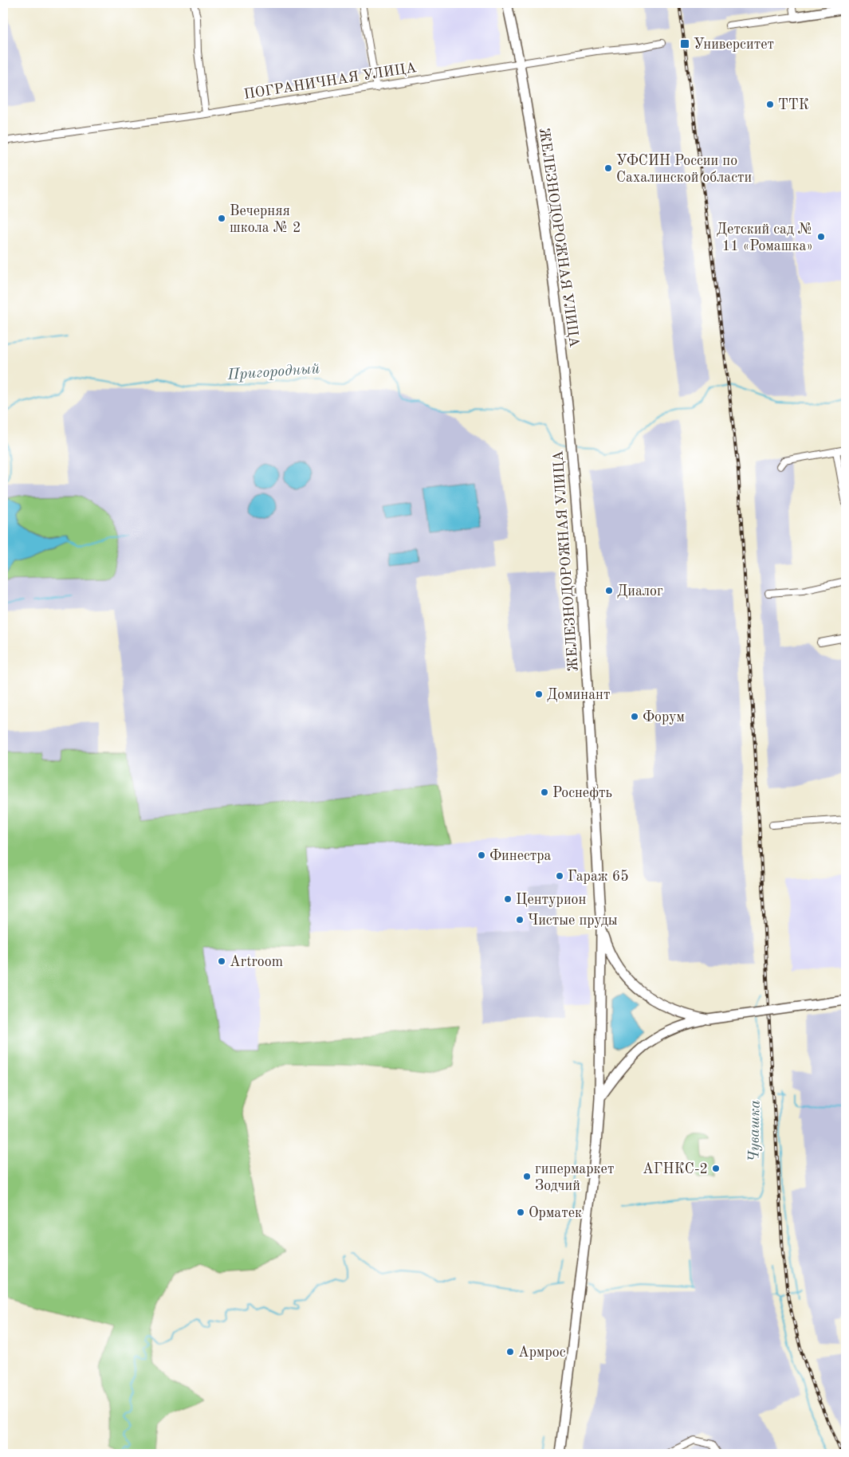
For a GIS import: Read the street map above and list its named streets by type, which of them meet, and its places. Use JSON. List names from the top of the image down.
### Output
{
  "streets": {
    "main road": ["ЖЕЛЕЗНОДОРОЖНАЯ УЛИЦА"],
    "street": ["ПОГРАНИЧНАЯ УЛИЦА"]
  },
  "crossings": [
    ["ПОГРАНИЧНАЯ УЛИЦА", "ЖЕЛЕЗНОДОРОЖНАЯ УЛИЦА"]
  ],
  "water": ["Пригородный", "Чувашка"],
  "places": {
    "transit": ["Университет"],
    "other": [
      "ТТК",
      "УФСИН России по Сахалинской области",
      "Вечерняя школа № 2",
      "Детский сад № 11 «Ромашка»",
      "Диалог",
      "Доминант",
      "Форум",
      "Роснефть",
      "Финестра",
      "Гараж 65",
      "Центурион",
      "Чистые пруды",
      "Artroom",
      "АГНКС-2",
      "гипермаркет Зодчий",
      "Орматек",
      "Армрос"
    ]
  }
}
